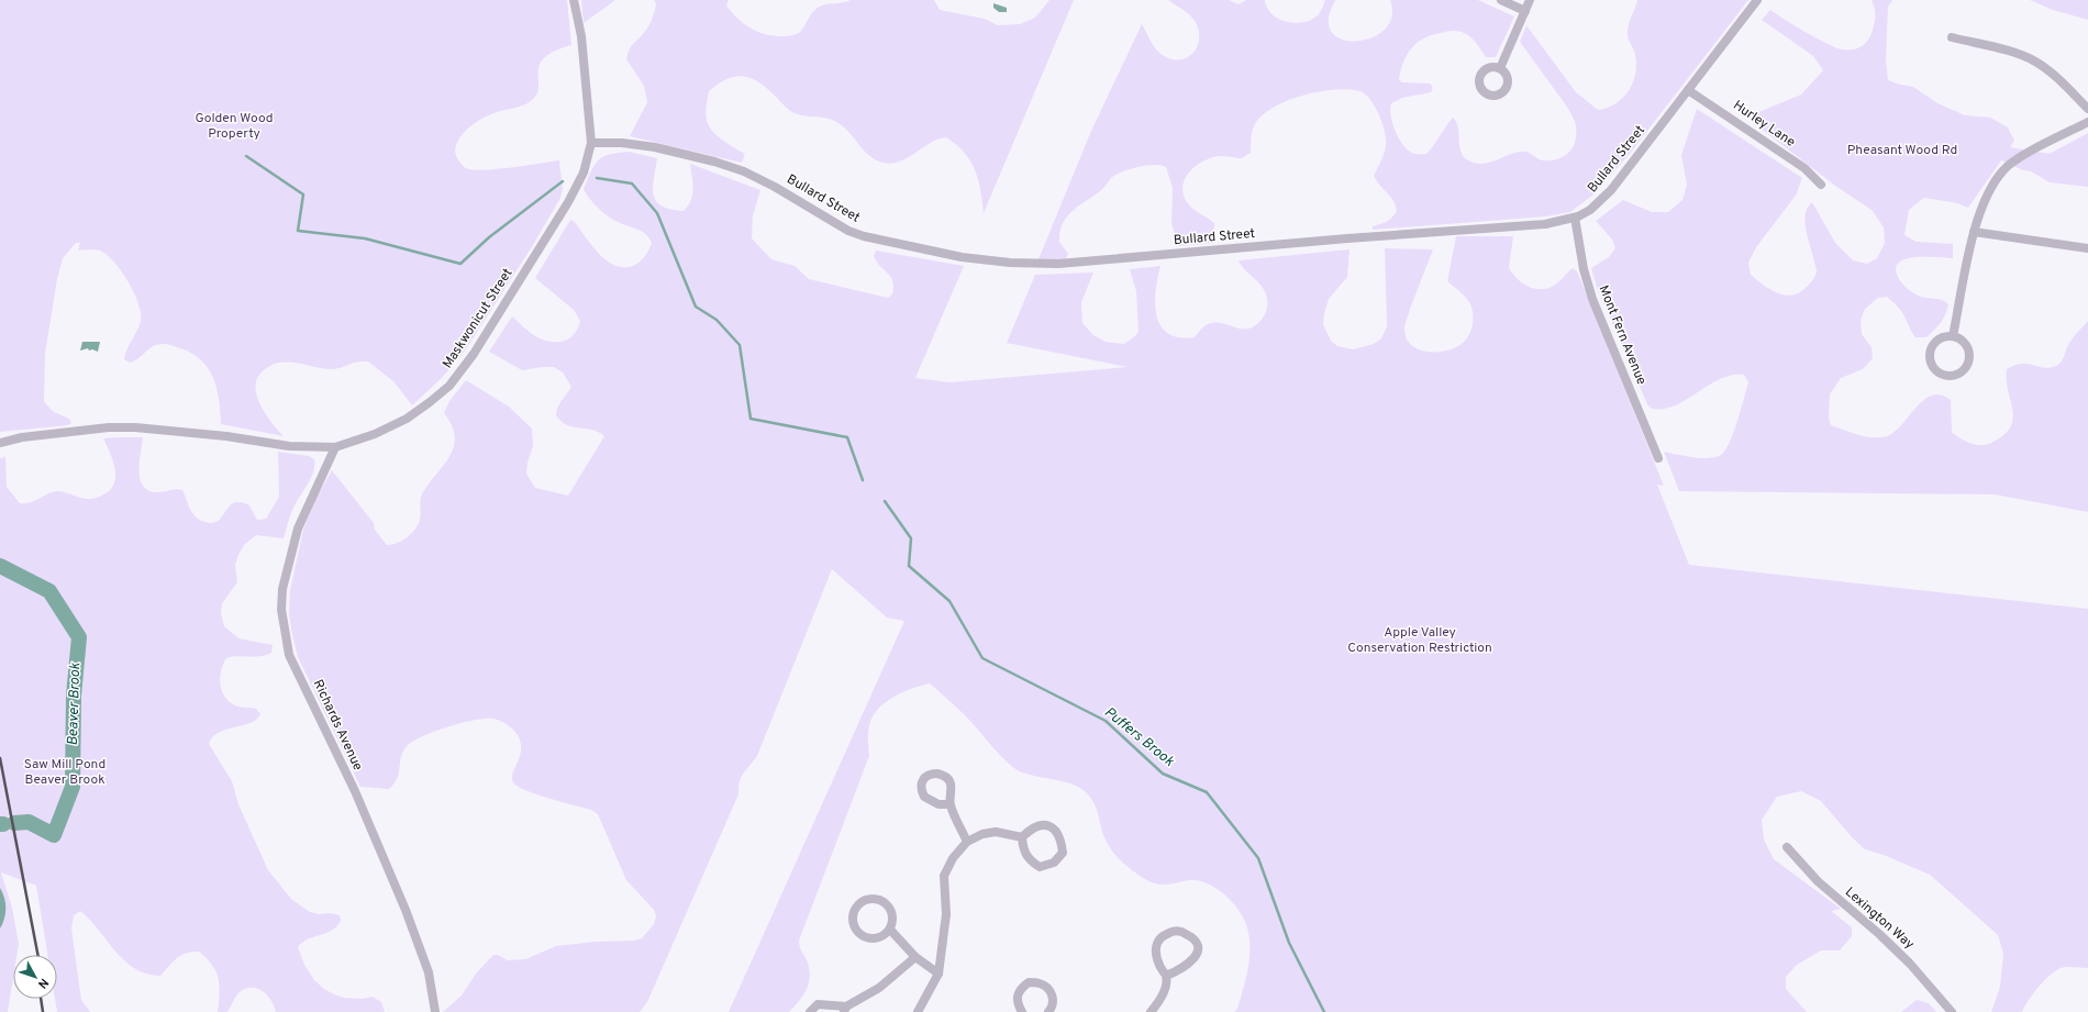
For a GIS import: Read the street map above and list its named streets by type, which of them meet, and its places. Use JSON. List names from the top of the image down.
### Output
{
  "streets": {
    "street": [
      "Hurley Lane",
      "Bullard Street",
      "Maskwonicut Street",
      "Mont Fern Avenue",
      "Richards Avenue",
      "Lexington Way"
    ]
  },
  "crossings": [
    ["Hurley Lane", "Bullard Street"],
    ["Bullard Street", "Maskwonicut Street"],
    ["Bullard Street", "Mont Fern Avenue"],
    ["Maskwonicut Street", "Richards Avenue"]
  ],
  "water": ["Beaver Brook", "Puffers Brook"],
  "parks": [
    "Golden Wood Property",
    "Pheasant Wood Rd",
    "Apple Valley Conservation Restriction",
    "Saw Mill Pond Beaver Brook"
  ],
  "north": "bottom right"
}
